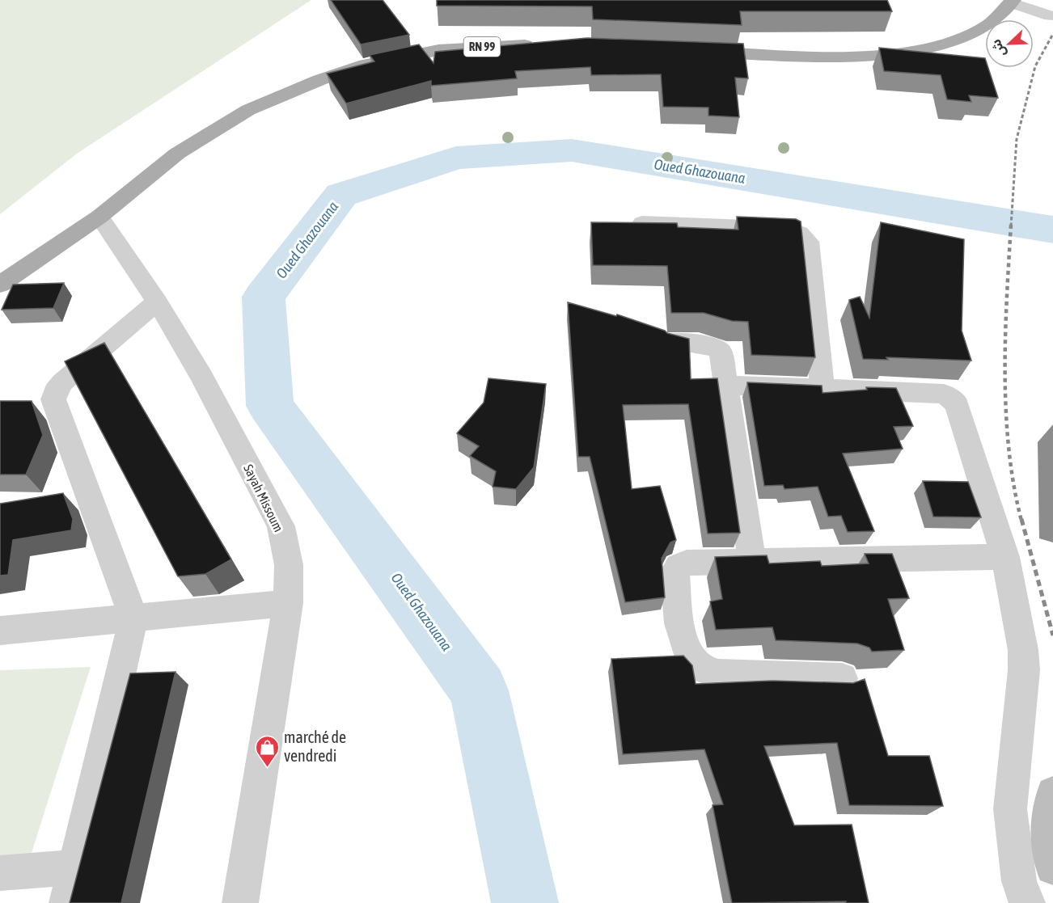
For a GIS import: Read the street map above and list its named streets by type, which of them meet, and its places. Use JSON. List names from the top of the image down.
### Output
{
  "streets": {
    "main road": ["RN 99"],
    "street": ["Sayah Missoum"]
  },
  "crossings": [
    ["RN 99", "Sayah Missoum"]
  ],
  "water": ["Oued Ghazouana"],
  "places": {
    "shop": ["marché de vendredi"]
  },
  "north": "bottom left"
}
